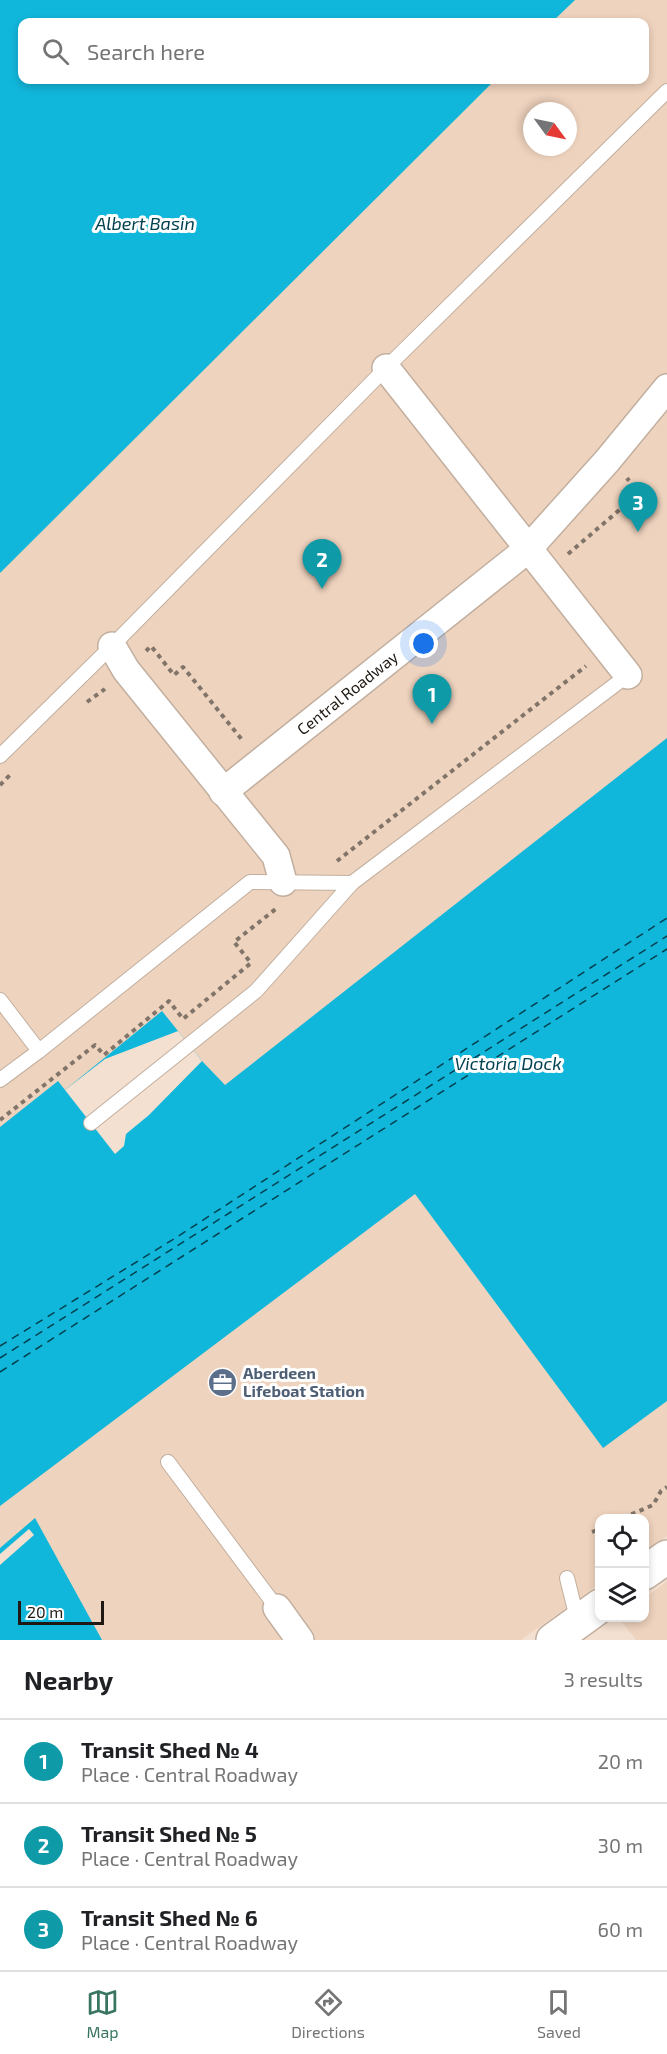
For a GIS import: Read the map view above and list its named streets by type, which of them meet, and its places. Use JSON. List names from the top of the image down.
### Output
{
  "streets": {
    "street": ["Central Roadway"]
  },
  "water": ["Albert Basin", "Victoria Dock"],
  "places": {
    "office": ["Aberdeen Lifeboat Station"]
  },
  "scale_bar": "20 m",
  "north": "bottom right",
  "page": {
    "search": "Search here",
    "pins": ["3", "2", "1"],
    "scale": "20 m",
    "heading": ["Nearby", "3 results"],
    "list": [
      {
        "mark": "1",
        "name": "Transit Shed № 4",
        "note": "Place · Central Roadway",
        "value": "20 m"
      },
      {
        "mark": "2",
        "name": "Transit Shed № 5",
        "note": "Place · Central Roadway",
        "value": "30 m"
      },
      {
        "mark": "3",
        "name": "Transit Shed № 6",
        "note": "Place · Central Roadway",
        "value": "60 m"
      }
    ],
    "nav": ["Map", "Directions", "Saved"]
  }
}
